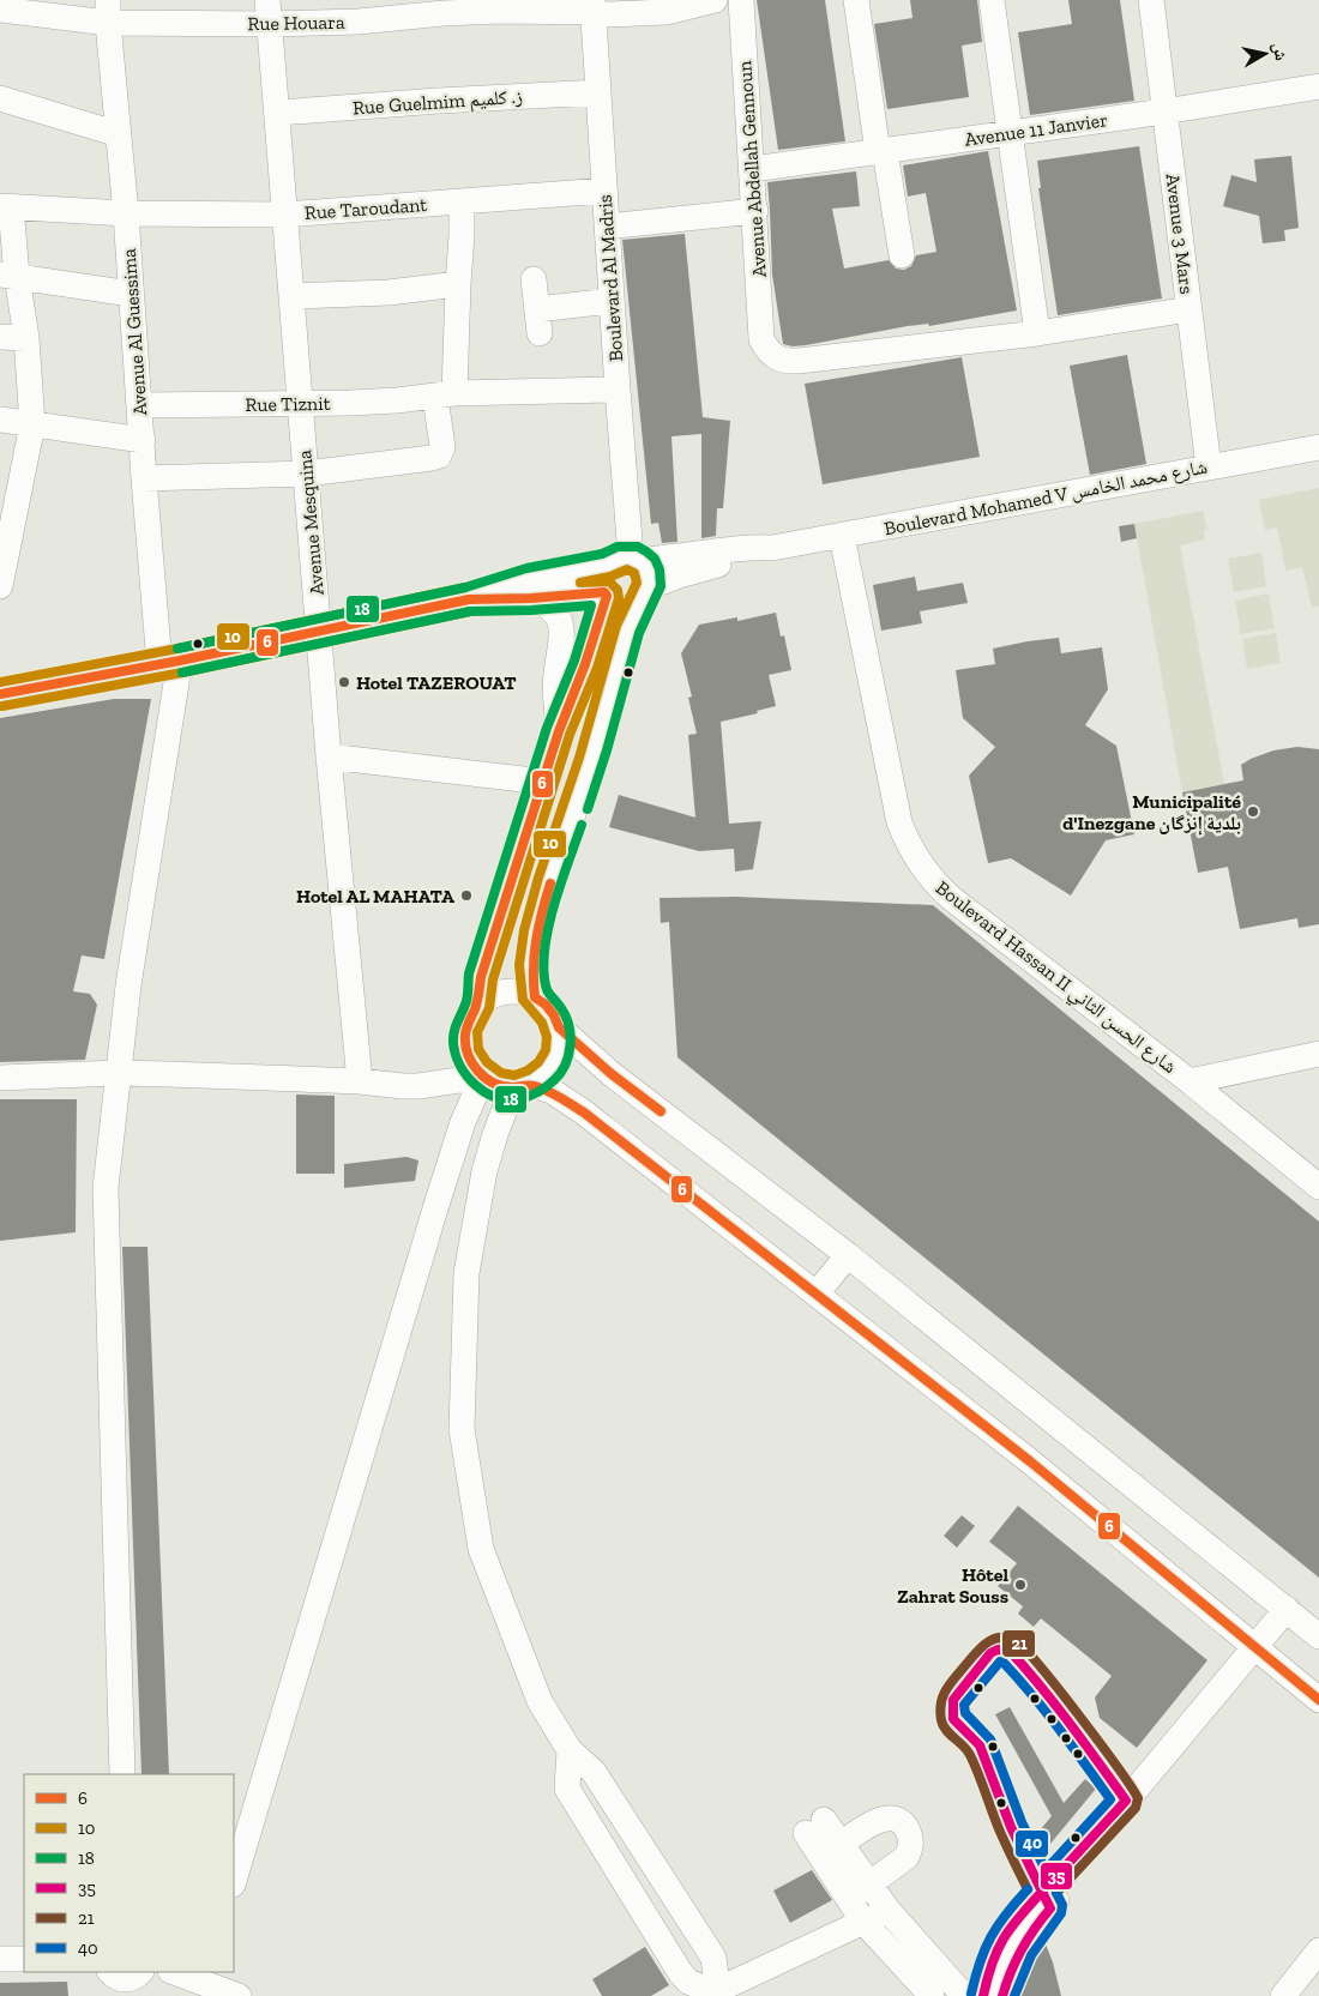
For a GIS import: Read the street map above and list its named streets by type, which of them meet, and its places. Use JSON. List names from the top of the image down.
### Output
{
  "streets": {
    "street": [
      "Rue Houara",
      "Rue Guelmim ز. كلميم",
      "Avenue 11 Janvier",
      "Avenue Abdellah Gennoun",
      "Rue Taroudant",
      "Avenue 3 Mars",
      "Boulevard Al Madris",
      "Avenue Al Guessima",
      "Rue Tiznit",
      "Boulevard Mohamed V شارع محمد الخامس",
      "Avenue Mesquina",
      "Boulevard Hassan II شارع الحسن الثاني"
    ]
  },
  "crossings": [
    ["Rue Houara", "Boulevard Al Madris"],
    ["Rue Houara", "Avenue Al Guessima"],
    ["Rue Houara", "Avenue Mesquina"],
    ["Rue Guelmim ز. كلميم", "Boulevard Al Madris"],
    ["Rue Guelmim ز. كلميم", "Avenue Mesquina"],
    ["Avenue 11 Janvier", "Avenue Abdellah Gennoun"],
    ["Avenue 11 Janvier", "Avenue 3 Mars"],
    ["Rue Taroudant", "Boulevard Al Madris"],
    ["Rue Taroudant", "Avenue Al Guessima"],
    ["Rue Taroudant", "Avenue Mesquina"],
    ["Avenue 3 Mars", "Boulevard Mohamed V شارع محمد الخامس"],
    ["Boulevard Al Madris", "Rue Tiznit"],
    ["Boulevard Al Madris", "Boulevard Mohamed V شارع محمد الخامس"],
    ["Avenue Al Guessima", "Rue Tiznit"],
    ["Rue Tiznit", "Avenue Mesquina"],
    ["Boulevard Mohamed V شارع محمد الخامس", "Boulevard Hassan II شارع الحسن الثاني"]
  ],
  "places": [
    "Hotel TAZEROUAT",
    "Municipalité d'Inezgane بلدية إنزگان",
    "Hotel AL MAHATA",
    "Hôtel Zahrat Souss"
  ],
  "lines": [
    "transit line 18",
    "transit line 10",
    "transit line 6",
    "transit line 21",
    "transit line 35",
    "transit line 40"
  ],
  "legend": [
    "6",
    "10",
    "18",
    "35",
    "21",
    "40"
  ],
  "north": "right"
}
